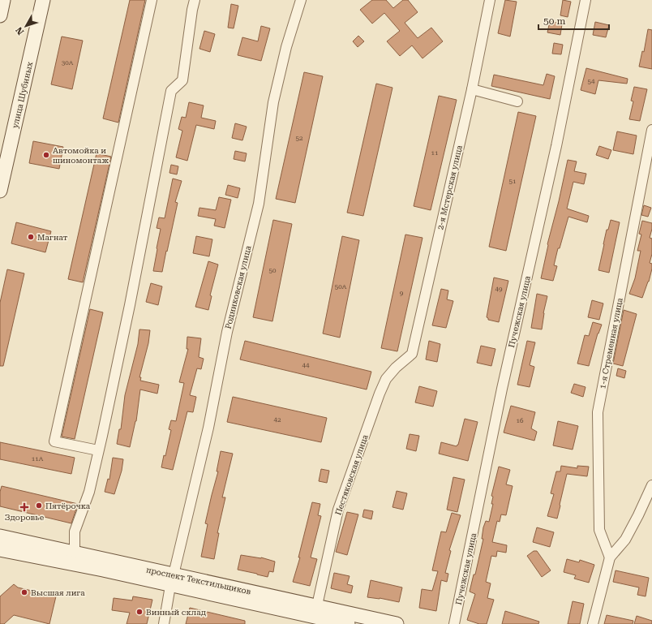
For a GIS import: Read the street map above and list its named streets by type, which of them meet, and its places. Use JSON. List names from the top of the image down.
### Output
{
  "streets": {
    "main road": ["улица Шубиных", "проспект Текстильщиков"],
    "street": [
      "2-я Мстерская улица",
      "Родниковская улица",
      "Пучежская улица",
      "1-я Стременная улица",
      "Пестяковская улица"
    ]
  },
  "crossings": [
    ["2-я Мстерская улица", "Пестяковская улица"],
    ["Родниковская улица", "проспект Текстильщиков"],
    ["Пестяковская улица", "проспект Текстильщиков"]
  ],
  "places": {
    "other": [
      "Автомойка и шиномонтаж",
      "Магнат",
      "Пятёрочка",
      "Высшая лига",
      "Винный склад"
    ],
    "health": ["Здоровье"]
  },
  "house_numbers": [
    "30А",
    "54",
    "52",
    "11",
    "51",
    "50",
    "50А",
    "49",
    "9",
    "44",
    "42",
    "16",
    "11А"
  ],
  "scale_bar": "50 m",
  "north": "bottom left"
}
